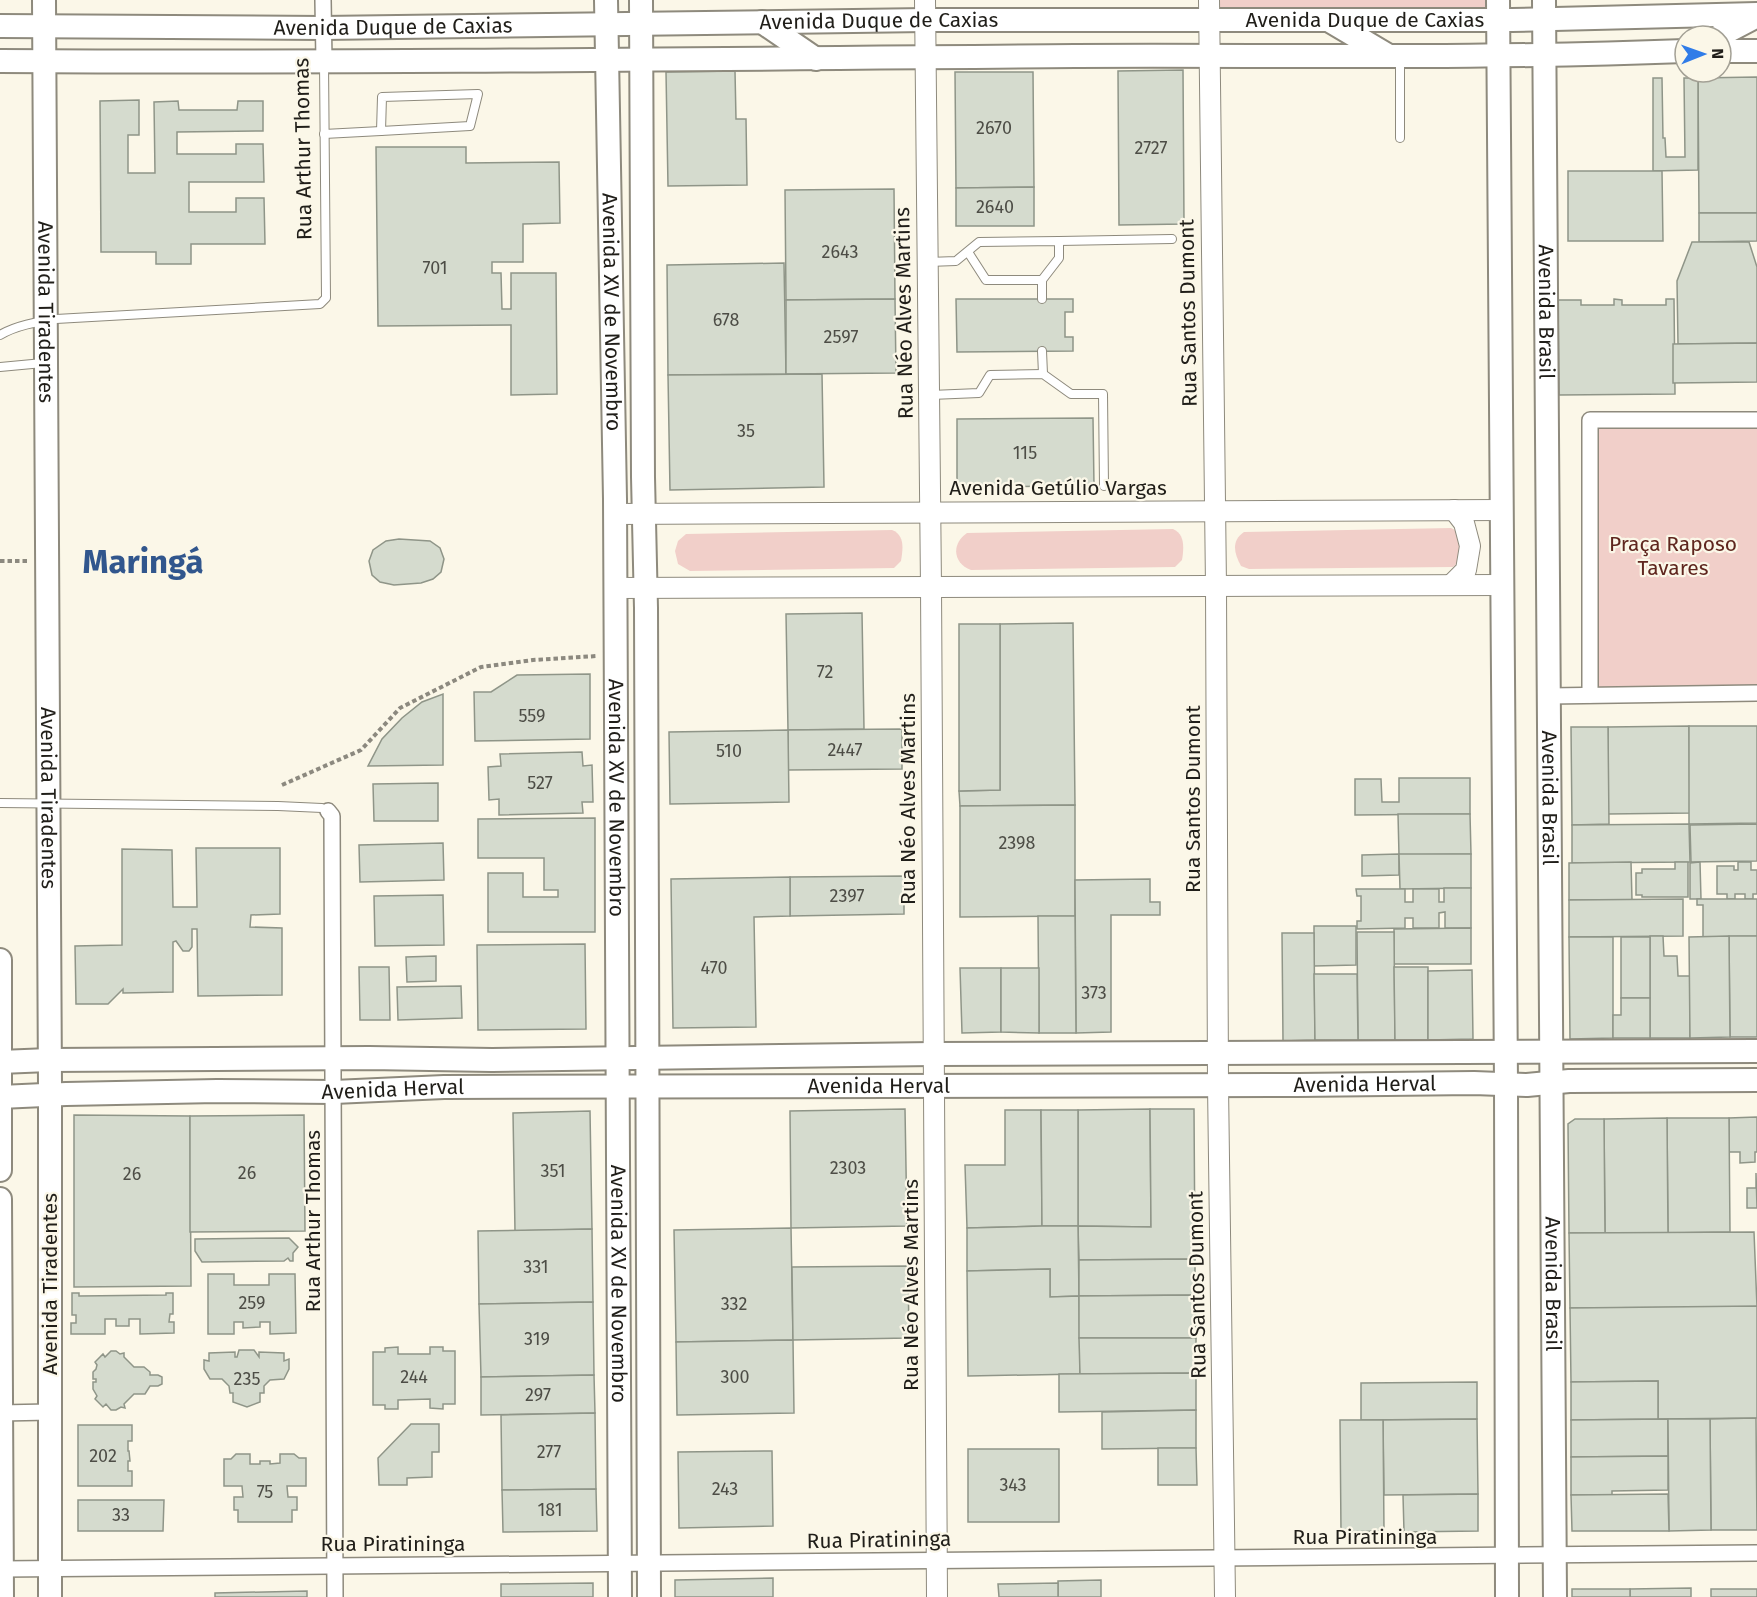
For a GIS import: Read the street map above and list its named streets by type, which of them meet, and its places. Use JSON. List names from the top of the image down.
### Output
{
  "streets": {
    "main road": [
      "Avenida Duque de Caxias",
      "Avenida Tiradentes",
      "Avenida XV de Novembro",
      "Avenida Brasil",
      "Avenida Herval"
    ],
    "street": [
      "Rua Arthur Thomas",
      "Rua Néo Alves Martins",
      "Rua Santos Dumont",
      "Avenida Getúlio Vargas",
      "Rua Piratininga"
    ]
  },
  "crossings": [
    ["Avenida Duque de Caxias", "Rua Arthur Thomas"],
    ["Avenida Duque de Caxias", "Avenida Tiradentes"],
    ["Avenida Duque de Caxias", "Avenida XV de Novembro"],
    ["Avenida Duque de Caxias", "Rua Néo Alves Martins"],
    ["Avenida Duque de Caxias", "Rua Santos Dumont"],
    ["Avenida Duque de Caxias", "Avenida Brasil"],
    ["Rua Arthur Thomas", "Avenida Tiradentes"],
    ["Rua Arthur Thomas", "Avenida Herval"],
    ["Rua Arthur Thomas", "Rua Piratininga"],
    ["Avenida Tiradentes", "Avenida Herval"],
    ["Avenida Tiradentes", "Rua Piratininga"],
    ["Avenida XV de Novembro", "Avenida Getúlio Vargas"],
    ["Avenida XV de Novembro", "Avenida Herval"],
    ["Avenida XV de Novembro", "Rua Piratininga"],
    ["Rua Néo Alves Martins", "Avenida Getúlio Vargas"],
    ["Rua Néo Alves Martins", "Avenida Herval"],
    ["Rua Néo Alves Martins", "Rua Piratininga"],
    ["Rua Santos Dumont", "Avenida Getúlio Vargas"],
    ["Rua Santos Dumont", "Avenida Herval"],
    ["Rua Santos Dumont", "Rua Piratininga"],
    ["Avenida Brasil", "Avenida Herval"],
    ["Avenida Brasil", "Rua Piratininga"]
  ],
  "districts": ["Maringá"],
  "parks": ["Praça Raposo Tavares"],
  "house_numbers": [
    "2670",
    "2727",
    "2640",
    "2643",
    "701",
    "678",
    "2597",
    "35",
    "115",
    "72",
    "559",
    "2447",
    "510",
    "527",
    "2398",
    "2397",
    "470",
    "373",
    "2303",
    "351",
    "26",
    "26",
    "331",
    "259",
    "332",
    "319",
    "244",
    "300",
    "235",
    "297",
    "277",
    "202",
    "343",
    "243",
    "75",
    "181",
    "33"
  ],
  "north": "right"
}
